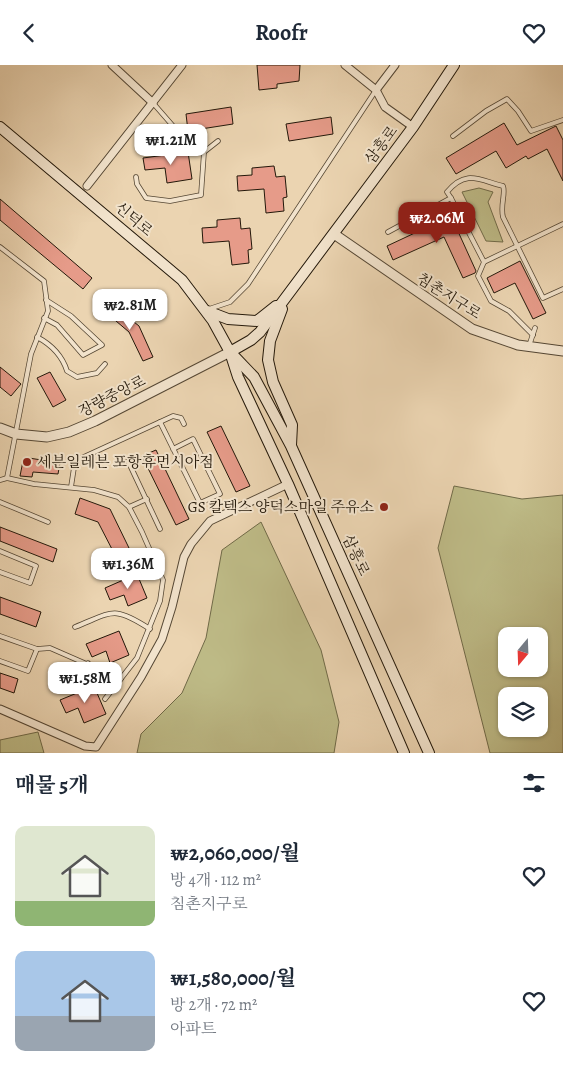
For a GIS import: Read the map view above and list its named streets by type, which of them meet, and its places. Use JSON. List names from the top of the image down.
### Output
{
  "streets": {
    "main road": ["삼흥로", "신덕로"],
    "street": ["침촌지구로", "장량중앙로"]
  },
  "crossings": [
    ["삼흥로", "신덕로"],
    ["삼흥로", "침촌지구로"],
    ["삼흥로", "장량중앙로"],
    ["신덕로", "장량중앙로"]
  ],
  "places": ["세븐일레븐 포항휴먼시아점", "GS 칼텍스 양덕스마일 주유소"],
  "north": "bottom",
  "page": {
    "header": "Roofr",
    "price": [
      "₩1.21M",
      "₩2.06M",
      "₩2.81M",
      "₩1.36M",
      "₩1.58M"
    ],
    "heading": "매물 5개",
    "list": [
      {
        "name": "₩2,060,000/월",
        "note": "방 4개 · 112 m² · 침촌지구로"
      },
      {
        "name": "₩1,580,000/월",
        "note": "방 2개 · 72 m² · 아파트"
      }
    ]
  }
}
